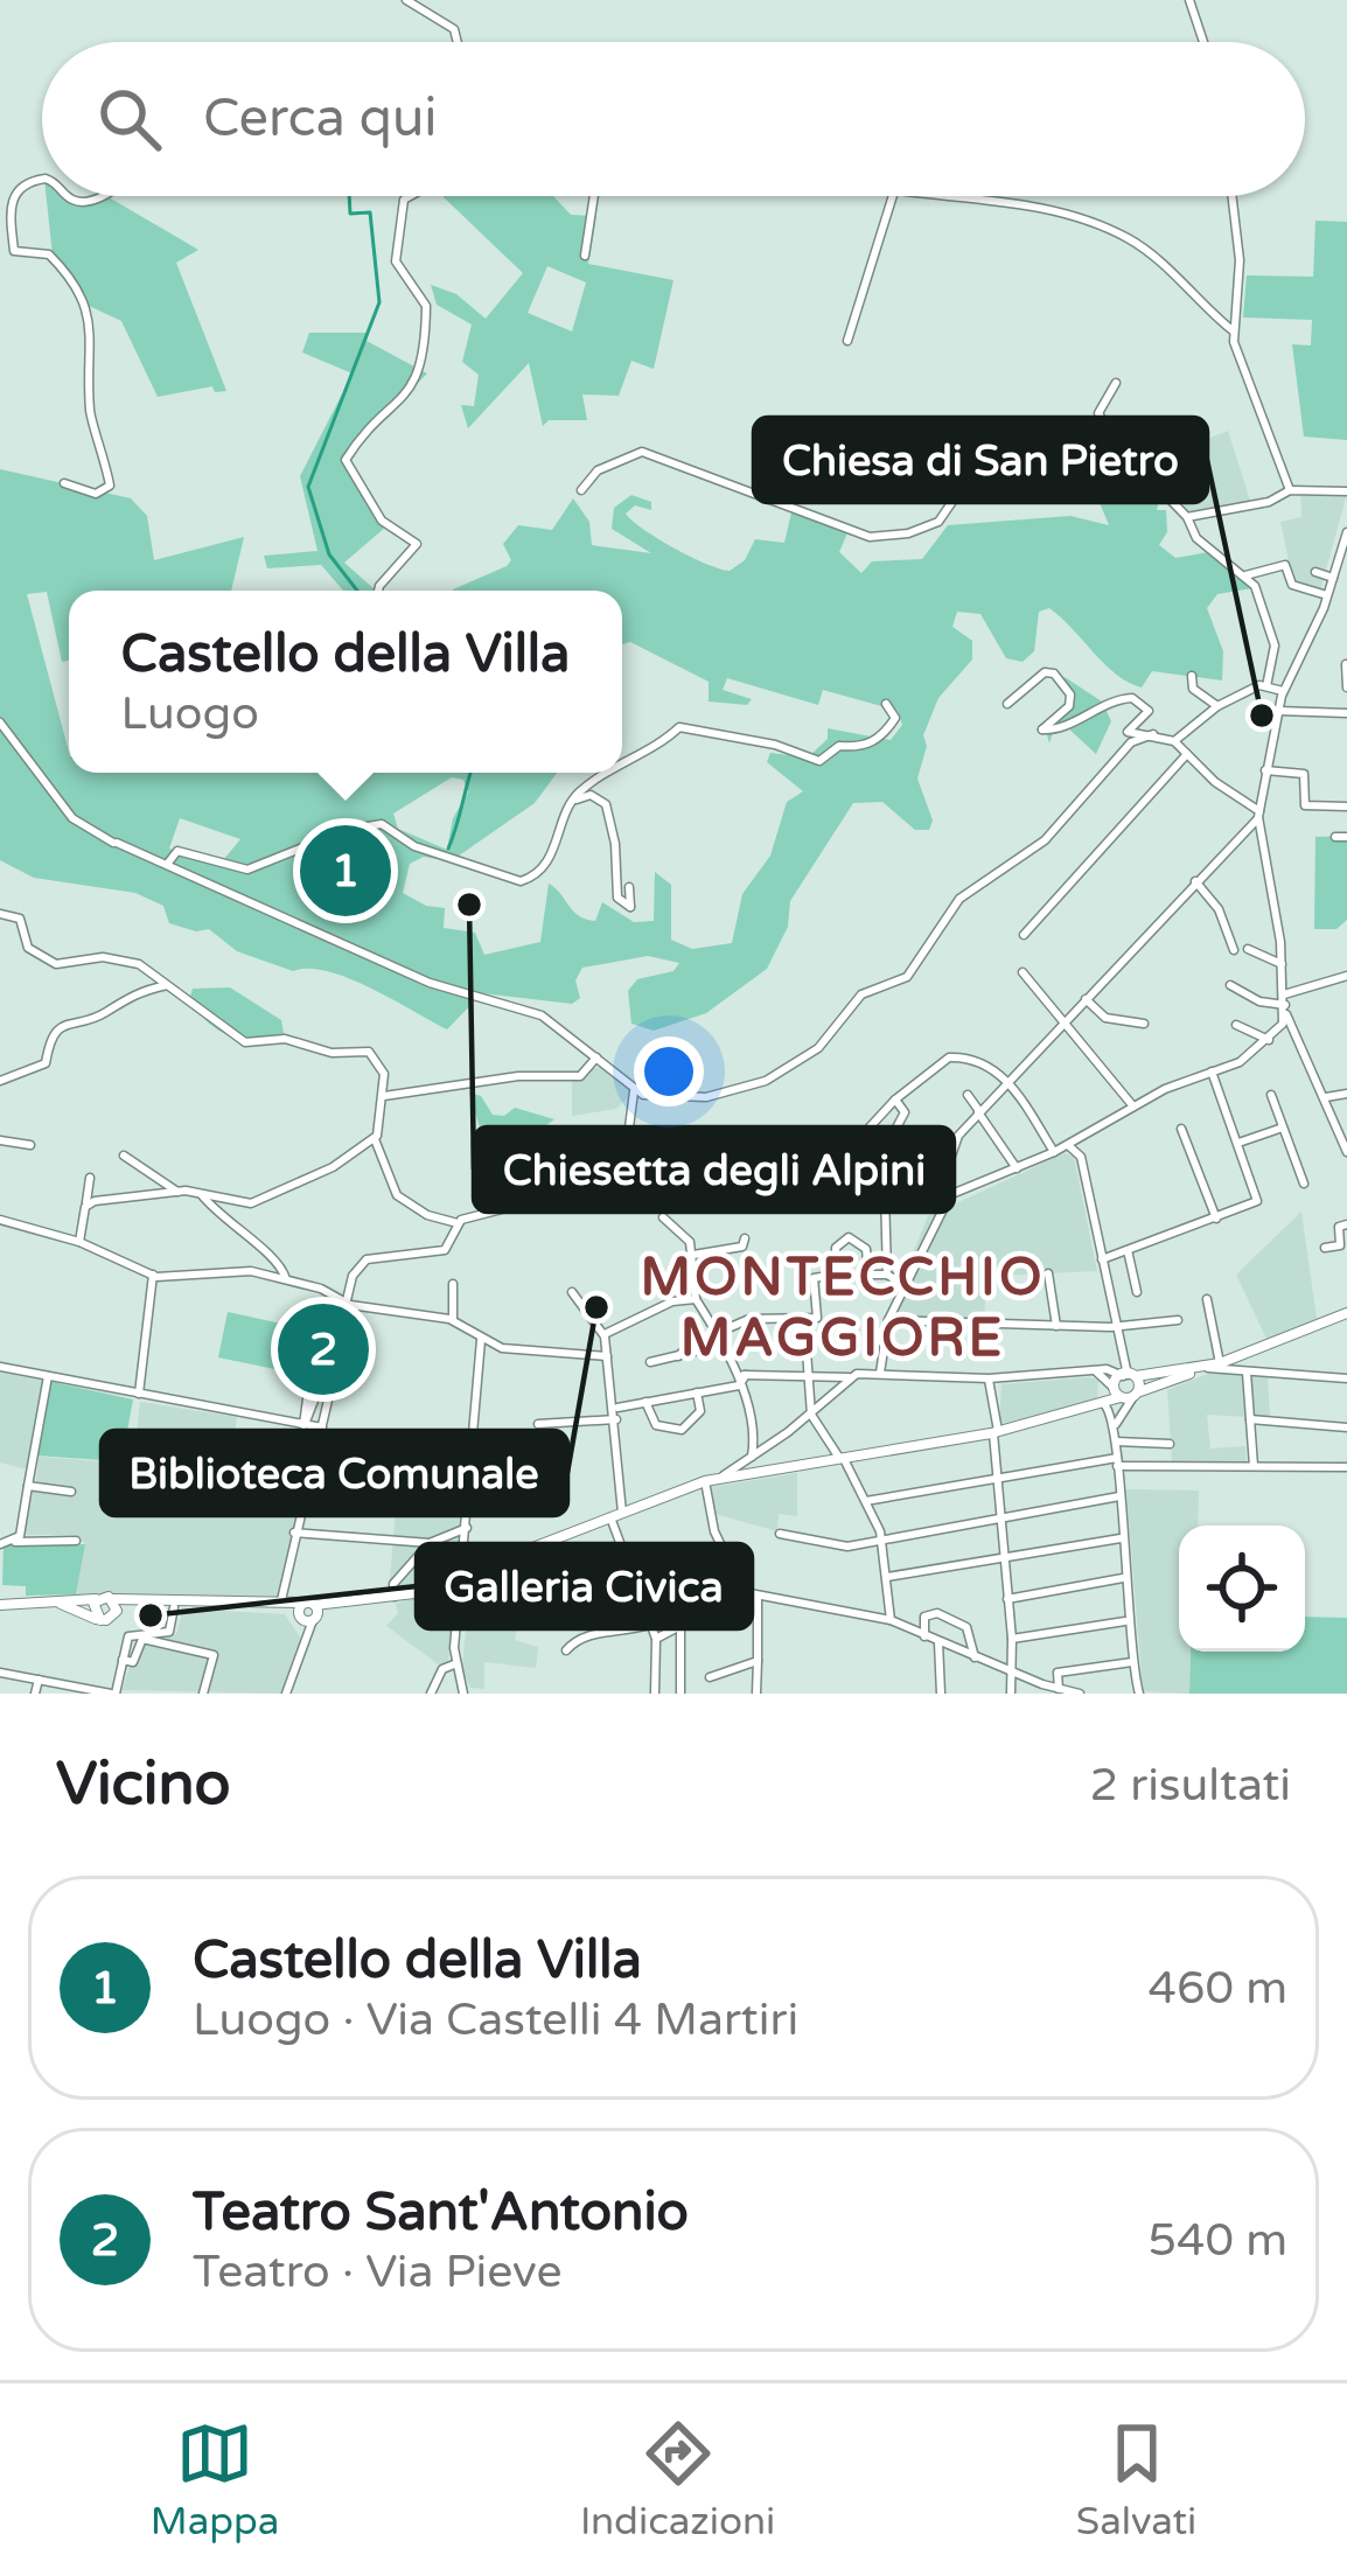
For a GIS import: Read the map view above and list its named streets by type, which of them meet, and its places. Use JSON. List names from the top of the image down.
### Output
{
  "districts": ["MONTECCHIO MAGGIORE"],
  "places": [
    "Chiesa di San Pietro",
    "Chiesetta degli Alpini",
    "Biblioteca Comunale",
    "Galleria Civica"
  ],
  "page": {
    "search": "Cerca qui",
    "popup": ["Castello della Villa", "Luogo"],
    "pins": ["1", "2"],
    "heading": ["Vicino", "2 risultati"],
    "list": [
      {
        "mark": "1",
        "name": "Castello della Villa",
        "note": "Luogo · Via Castelli 4 Martiri",
        "value": "460 m"
      },
      {
        "mark": "2",
        "name": "Teatro Sant'Antonio",
        "note": "Teatro · Via Pieve",
        "value": "540 m"
      }
    ],
    "nav": ["Mappa", "Indicazioni", "Salvati"]
  }
}
